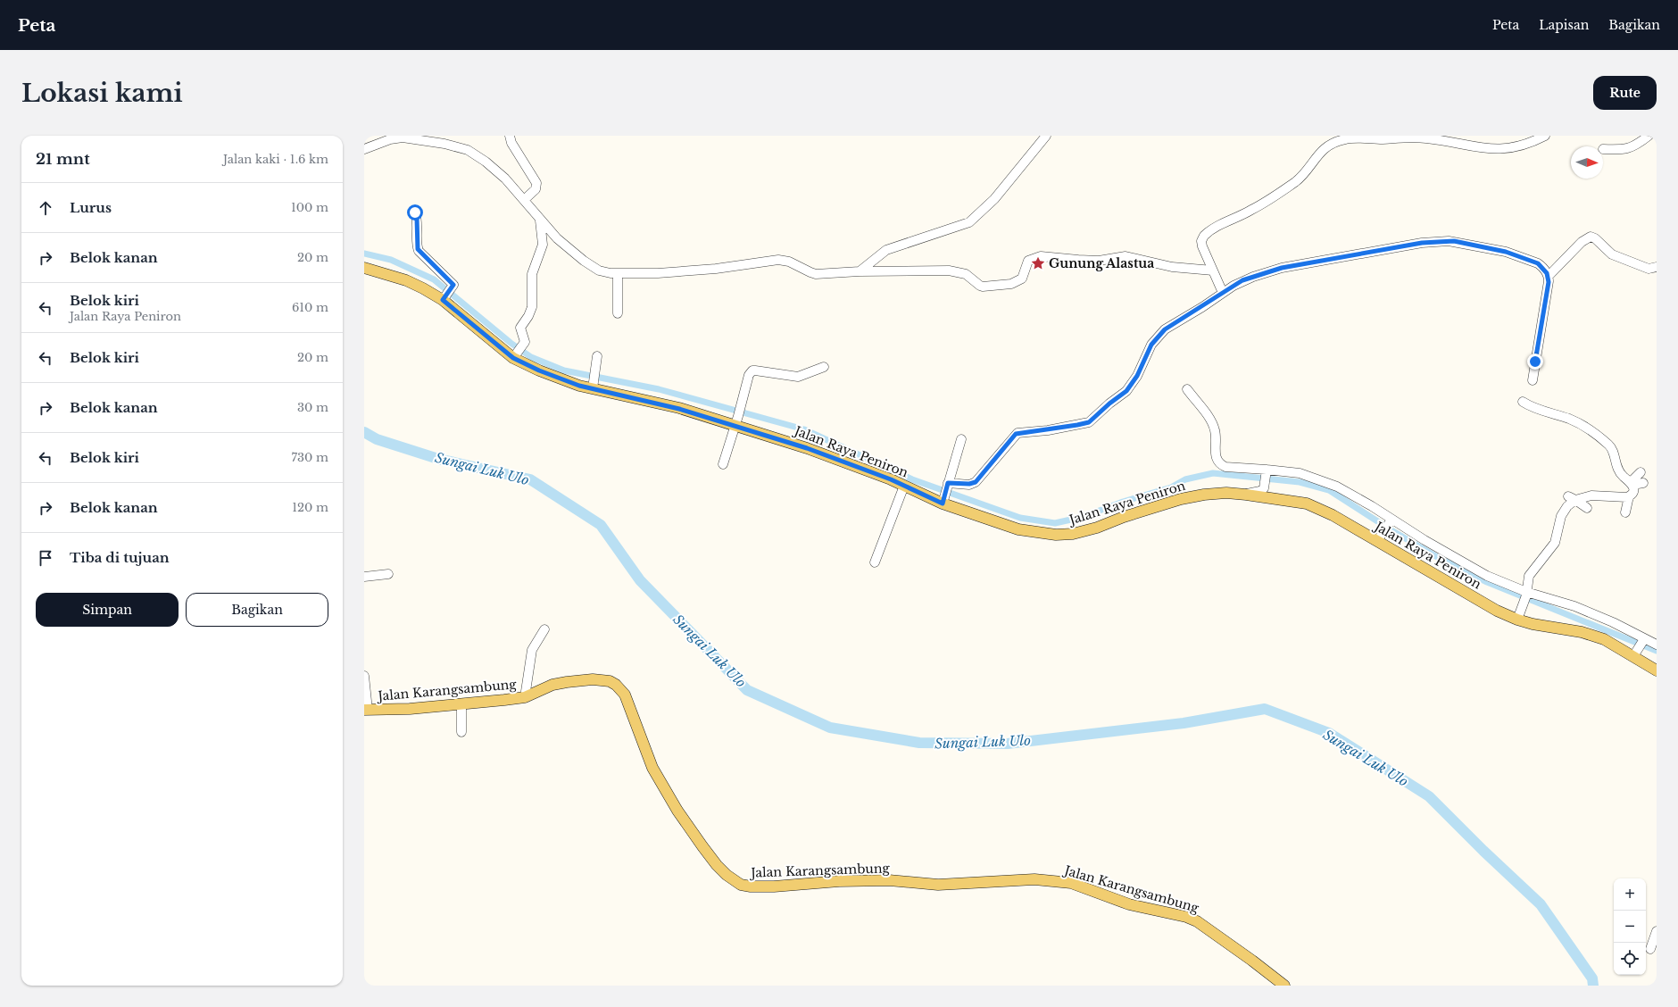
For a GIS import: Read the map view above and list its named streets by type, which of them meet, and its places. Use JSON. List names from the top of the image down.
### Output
{
  "streets": {
    "main road": ["Jalan Raya Peniron", "Jalan Karangsambung"]
  },
  "water": ["Sungai Luk Ulo"],
  "places": {
    "place": ["Gunung Alastua"]
  },
  "north": "right",
  "page": {
    "header": "Peta",
    "nav": ["Peta", "Lapisan", "Bagikan"],
    "buttons": [
      "Rute",
      ["Simpan", "Bagikan"]
    ],
    "title": "Lokasi kami",
    "heading": ["21 mnt", "Jalan kaki · 1.6 km"],
    "list": [
      ["Lurus", "100 m"],
      ["Belok kanan", "20 m"],
      ["Belok kiri", "Jalan Raya Peniron", "610 m"],
      ["Belok kiri", "20 m"],
      ["Belok kanan", "30 m"],
      ["Belok kiri", "730 m"],
      ["Belok kanan", "120 m"],
      "Tiba di tujuan"
    ],
    "map_buttons": ["+", "−"]
  }
}
